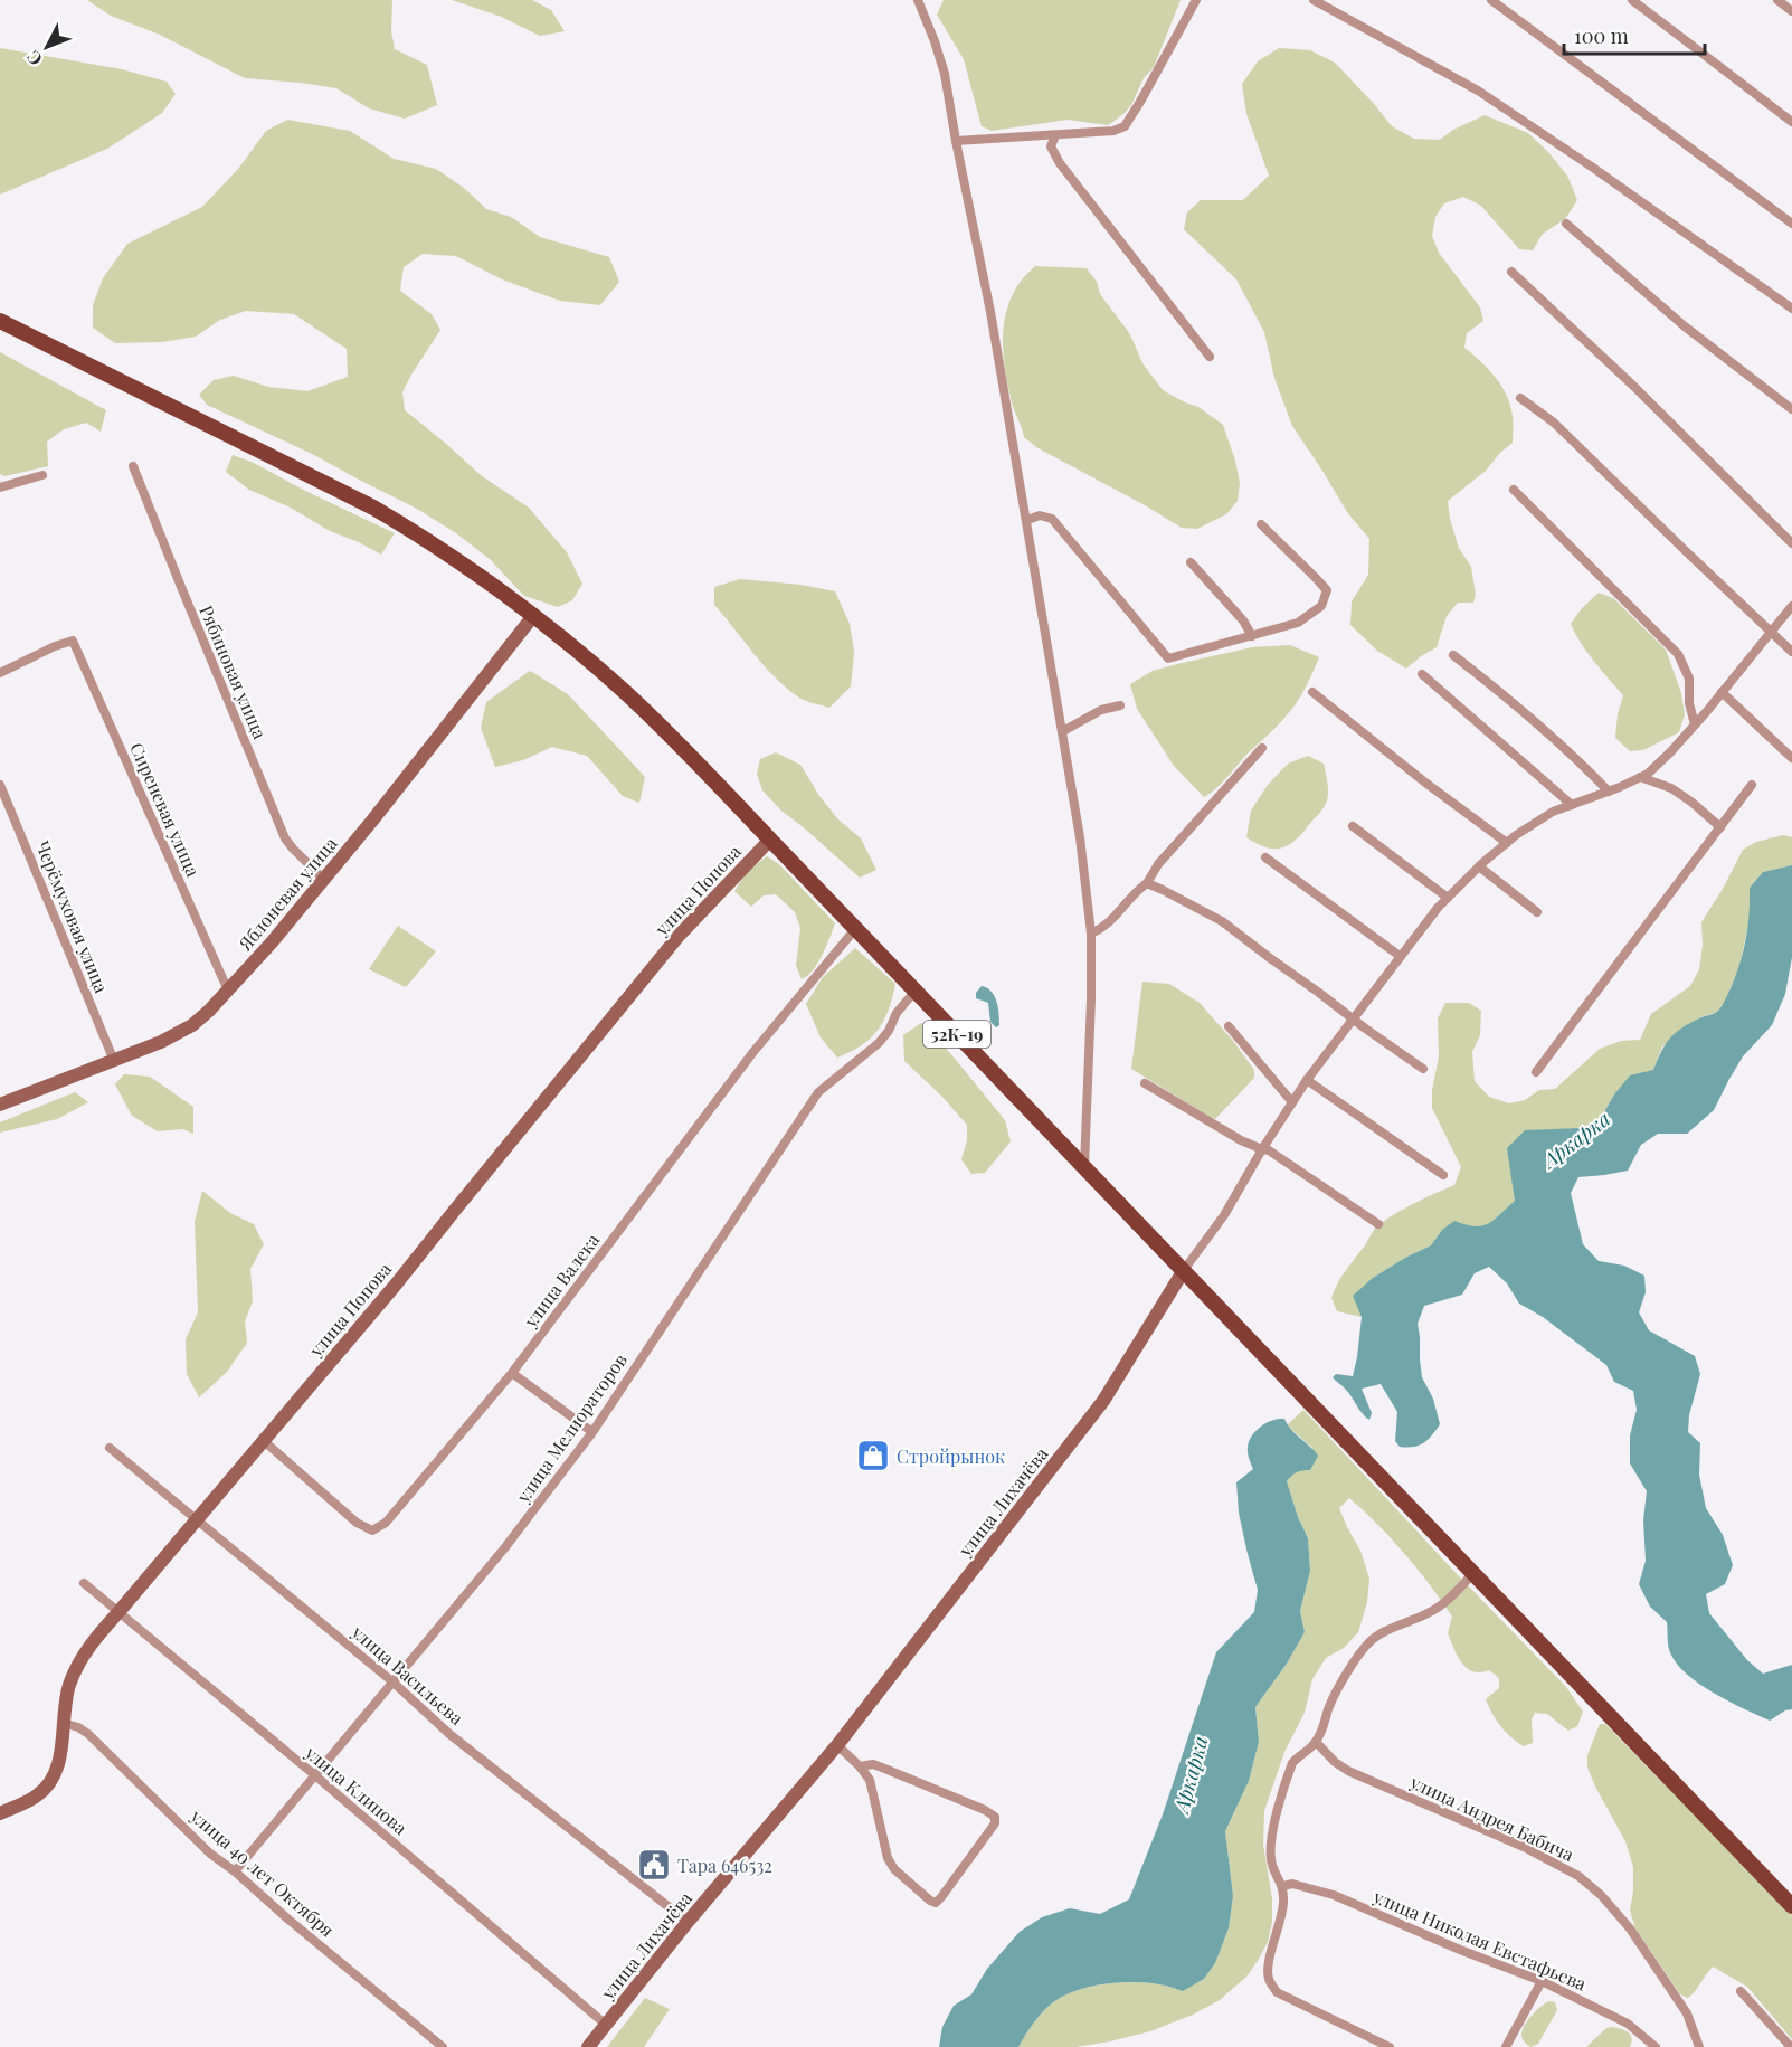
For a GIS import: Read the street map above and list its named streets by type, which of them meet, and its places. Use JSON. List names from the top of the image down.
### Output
{
  "streets": {
    "main road": ["52К-19"],
    "street": [
      "Рябиновая улица",
      "Сиреневая улица",
      "улица Попова",
      "Яблоневая улица",
      "Черёмуховая улица",
      "улица Валека",
      "улица Мелиораторов",
      "улица Лихачёва",
      "улица Васильева",
      "улица Клипова",
      "улица Андрея Бабича",
      "улица 40 лет Октября",
      "улица Николая Евстафьева"
    ]
  },
  "crossings": [
    ["Рябиновая улица", "Яблоневая улица"],
    ["Сиреневая улица", "Яблоневая улица"],
    ["улица Попова", "52К-19"],
    ["улица Попова", "улица Валека"],
    ["улица Попова", "улица Васильева"],
    ["улица Попова", "улица Клипова"],
    ["улица Попова", "улица 40 лет Октября"],
    ["Яблоневая улица", "Черёмуховая улица"],
    ["Яблоневая улица", "52К-19"],
    ["52К-19", "улица Валека"],
    ["52К-19", "улица Мелиораторов"],
    ["52К-19", "улица Лихачёва"],
    ["улица Мелиораторов", "улица Васильева"],
    ["улица Мелиораторов", "улица Клипова"],
    ["улица Мелиораторов", "улица 40 лет Октября"],
    ["улица Лихачёва", "улица Васильева"],
    ["улица Лихачёва", "улица Клипова"]
  ],
  "water": ["Аркарка"],
  "places": {
    "shop": ["Стройрынок"],
    "public building": ["Тара 646532"]
  },
  "scale_bar": "100 m",
  "north": "bottom left"
}
